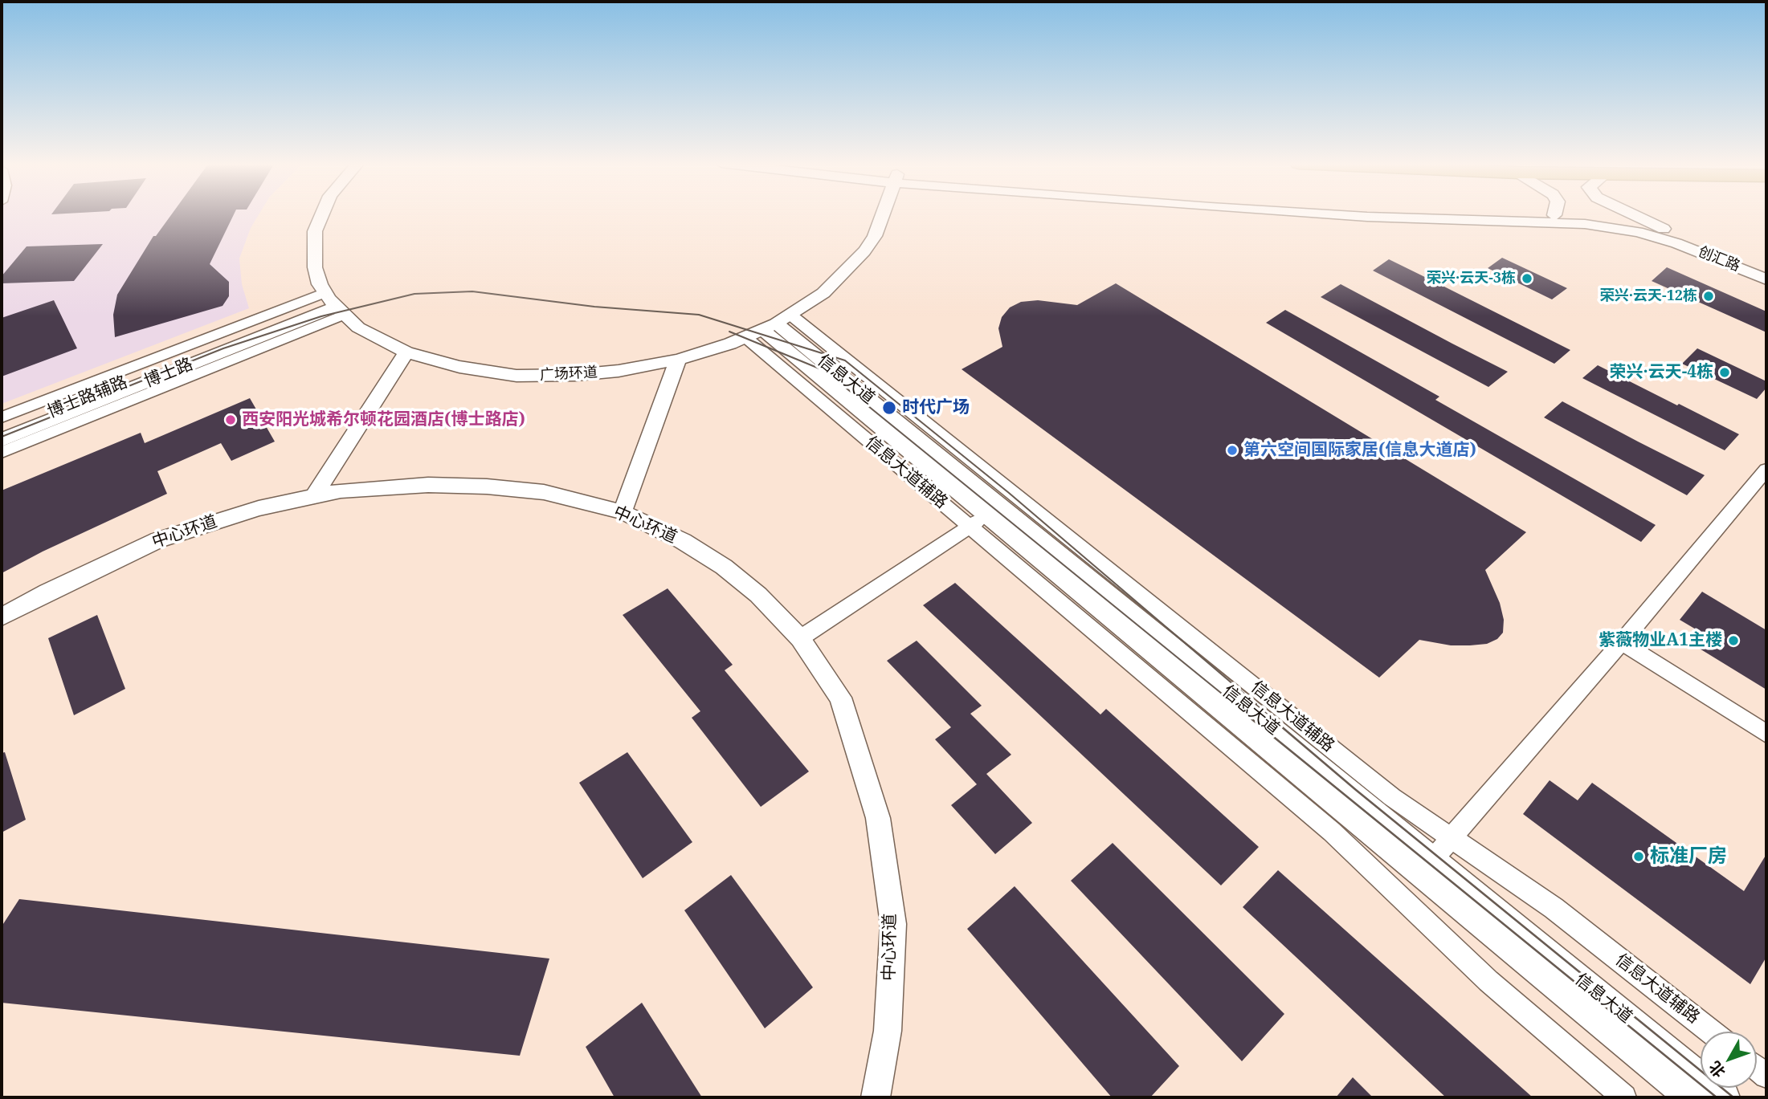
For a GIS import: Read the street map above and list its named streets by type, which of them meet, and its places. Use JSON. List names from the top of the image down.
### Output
{
  "streets": {
    "street": [
      "创汇路",
      "博士路",
      "广场环道",
      "信息大道",
      "博士路辅路",
      "信息大道辅路",
      "中心环道"
    ]
  },
  "crossings": [
    ["博士路", "广场环道"],
    ["博士路", "博士路辅路"],
    ["广场环道", "信息大道"],
    ["广场环道", "博士路辅路"],
    ["广场环道", "信息大道辅路"],
    ["信息大道", "信息大道辅路"]
  ],
  "places": [
    "荣兴·云天-3栋",
    "荣兴·云天-12栋",
    "荣兴·云天-4栋",
    "时代广场",
    "西安阳光城希尔顿花园酒店(博士路店)",
    "第六空间国际家居(信息大道店)",
    "紫薇物业A1主楼",
    "标准厂房"
  ],
  "north": "bottom left"
}
